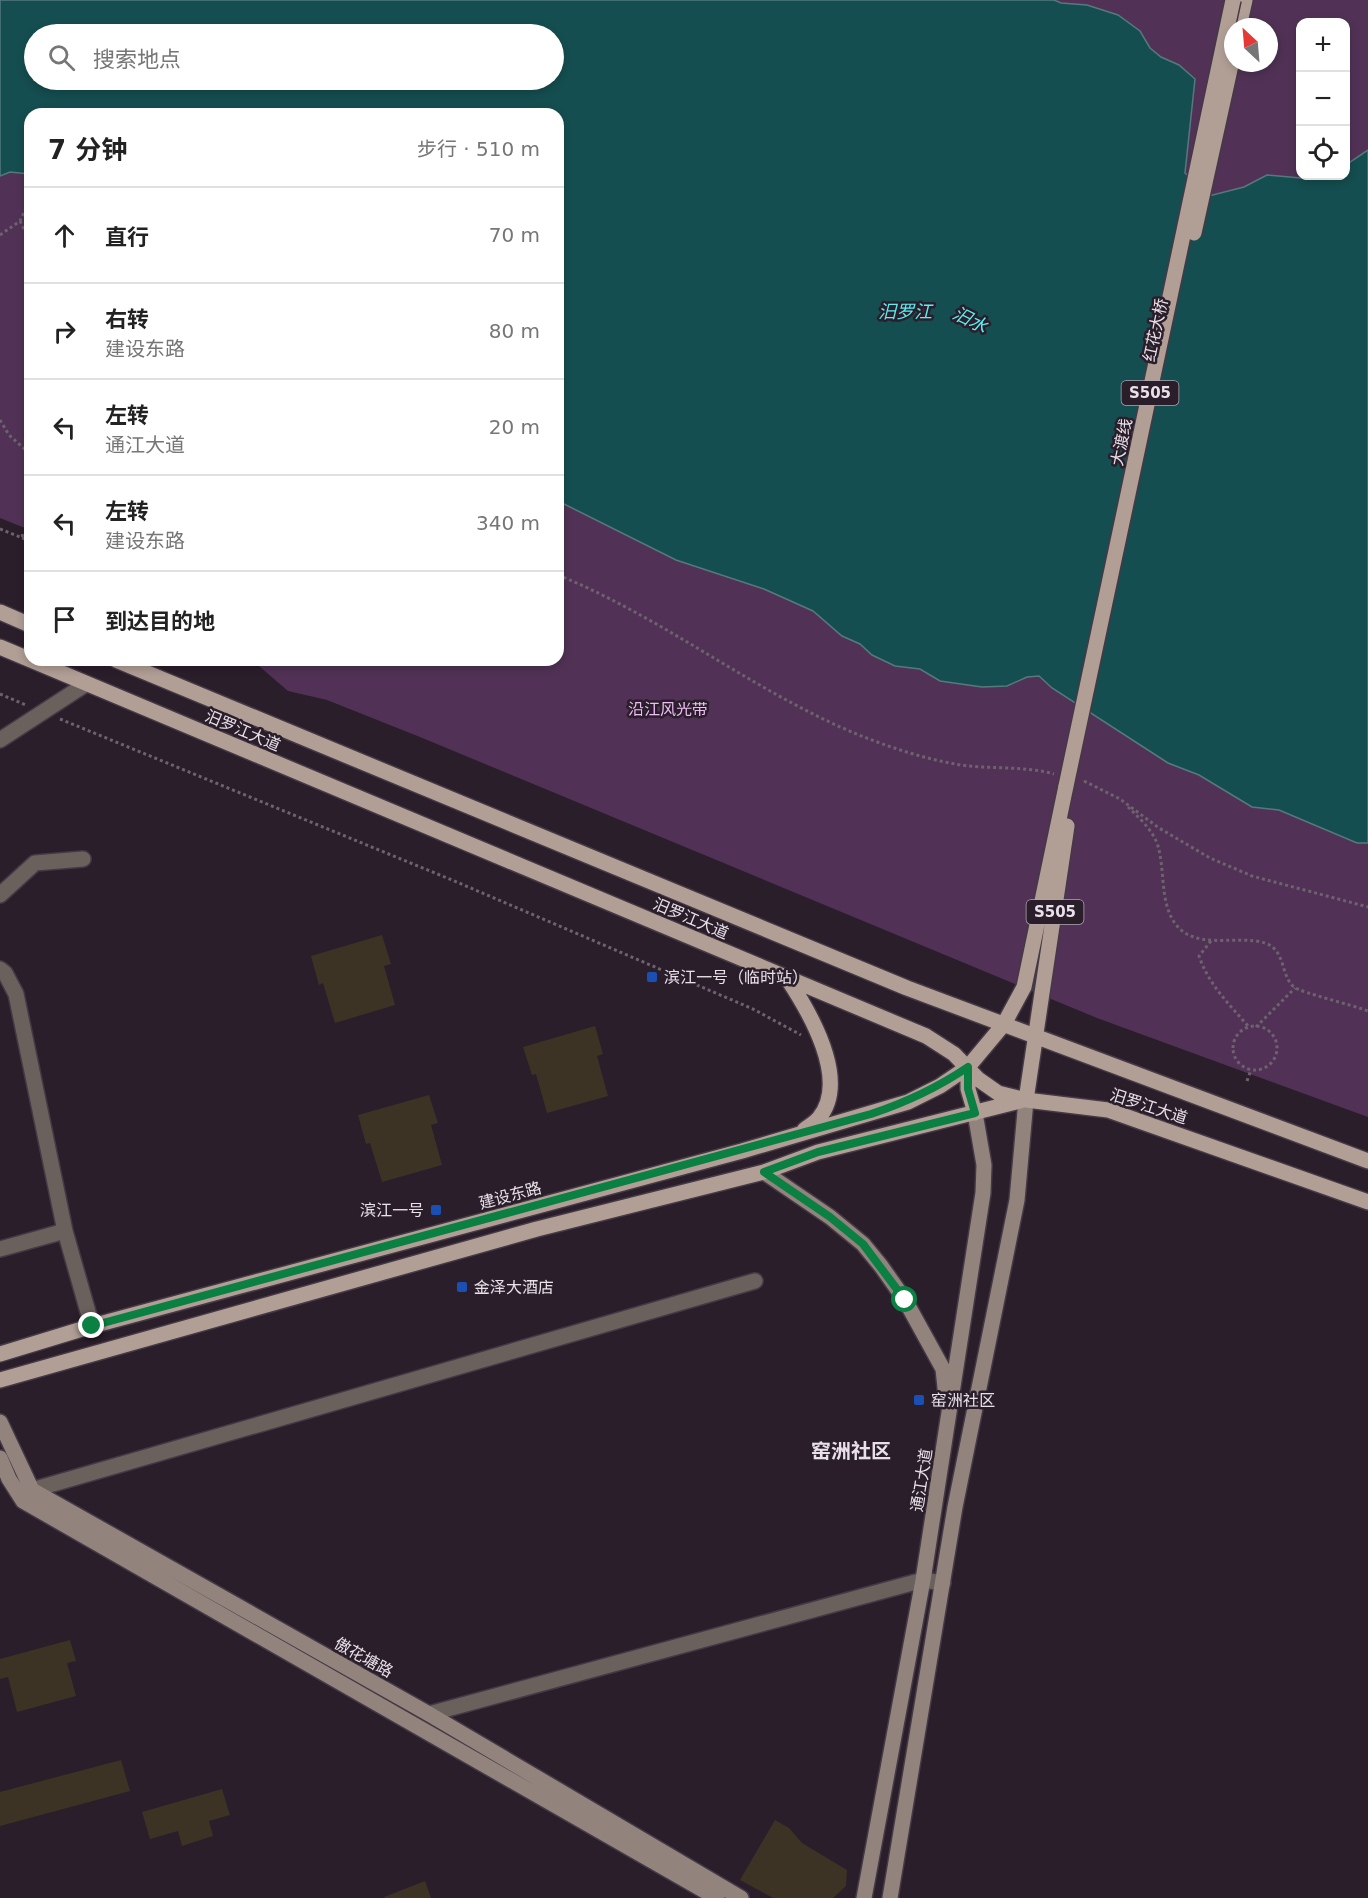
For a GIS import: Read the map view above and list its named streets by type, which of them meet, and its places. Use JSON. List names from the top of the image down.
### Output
{
  "streets": {
    "main road": [
      "红花大桥",
      "S505",
      "大渡线",
      "汨罗江大道",
      "建设东路",
      "通江大道",
      "傲花塘路"
    ]
  },
  "crossings": [
    ["红花大桥", "S505"],
    ["红花大桥", "大渡线"],
    ["S505", "大渡线"],
    ["S505", "汨罗江大道"],
    ["S505", "建设东路"],
    ["汨罗江大道", "建设东路"],
    ["汨罗江大道", "通江大道"],
    ["建设东路", "通江大道"]
  ],
  "districts": ["窑洲社区"],
  "water": ["汨罗江", "汨水"],
  "parks": ["沿江风光带"],
  "places": {
    "transit": [
      "滨江一号（临时站）",
      "滨江一号",
      "金泽大酒店",
      "窑洲社区"
    ]
  },
  "north": "top left",
  "page": {
    "map_buttons": ["+", "−"],
    "search": "搜索地点",
    "heading": ["7 分钟", "步行 · 510 m"],
    "list": [
      ["直行", "70 m"],
      ["右转", "建设东路", "80 m"],
      ["左转", "通江大道", "20 m"],
      ["左转", "建设东路", "340 m"],
      "到达目的地"
    ]
  }
}
